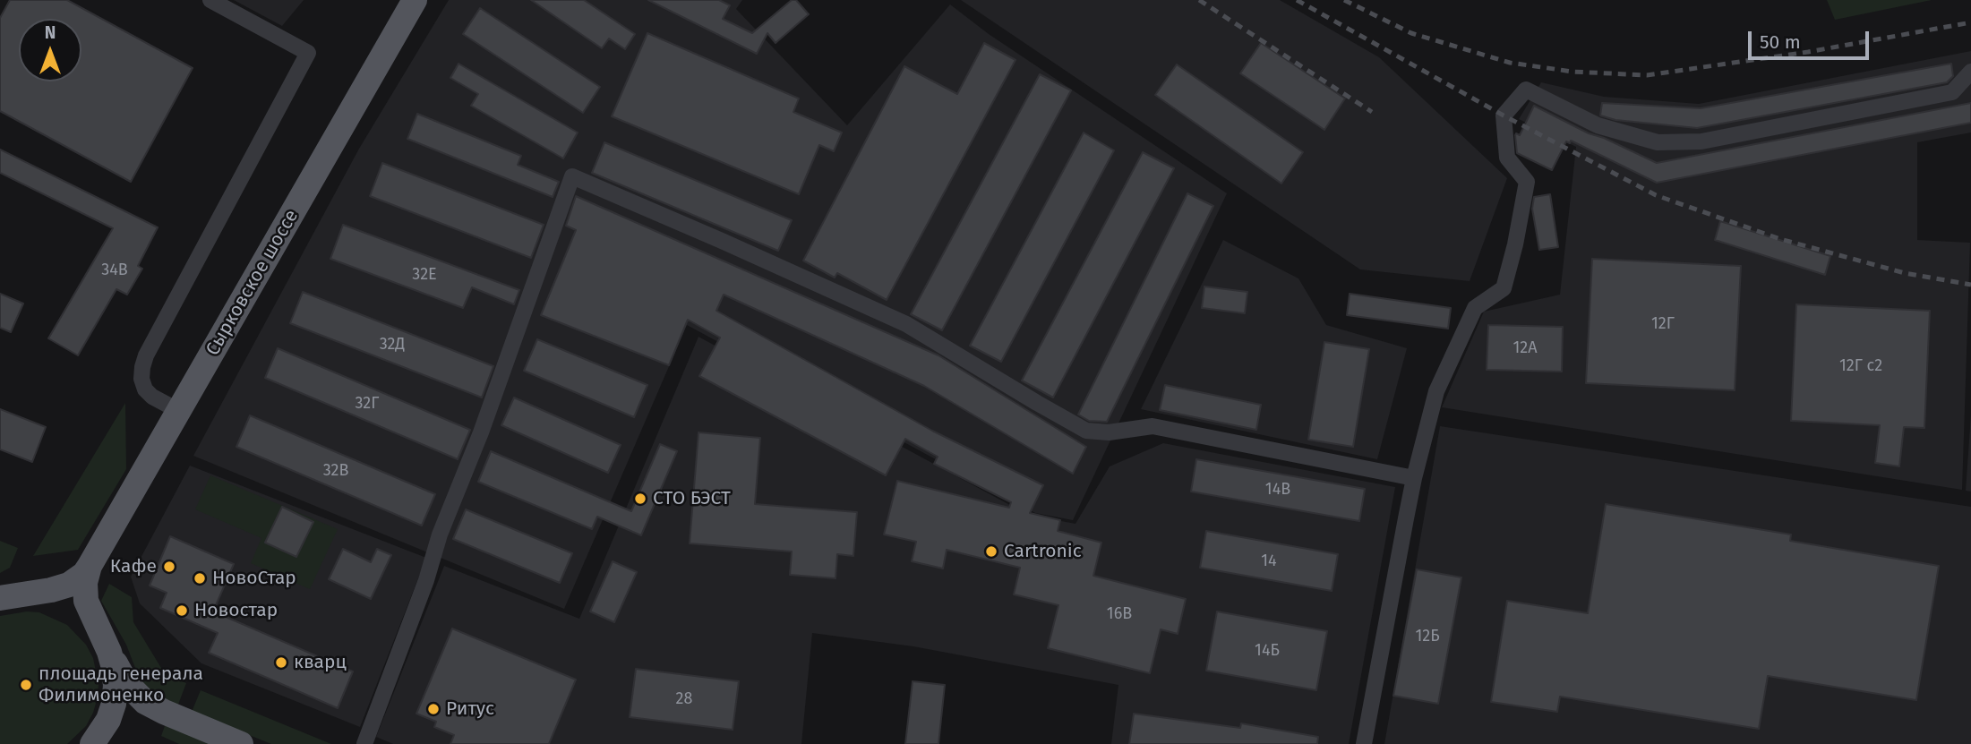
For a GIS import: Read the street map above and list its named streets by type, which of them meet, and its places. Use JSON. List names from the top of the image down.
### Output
{
  "streets": {
    "main road": ["Сырковское шоссе"]
  },
  "places": [
    "СТО БЭСТ",
    "Cartronic",
    "Кафе",
    "НовоСтар",
    "Новостар",
    "кварц",
    "площадь генерала Филимоненко",
    "Ритус"
  ],
  "house_numbers": [
    "34В",
    "32Е",
    "12Г",
    "32Д",
    "12А",
    "12Г с2",
    "32Г",
    "32В",
    "14В",
    "14",
    "16В",
    "12Б",
    "14Б",
    "28"
  ],
  "scale_bar": "50 m",
  "north": "top"
}
